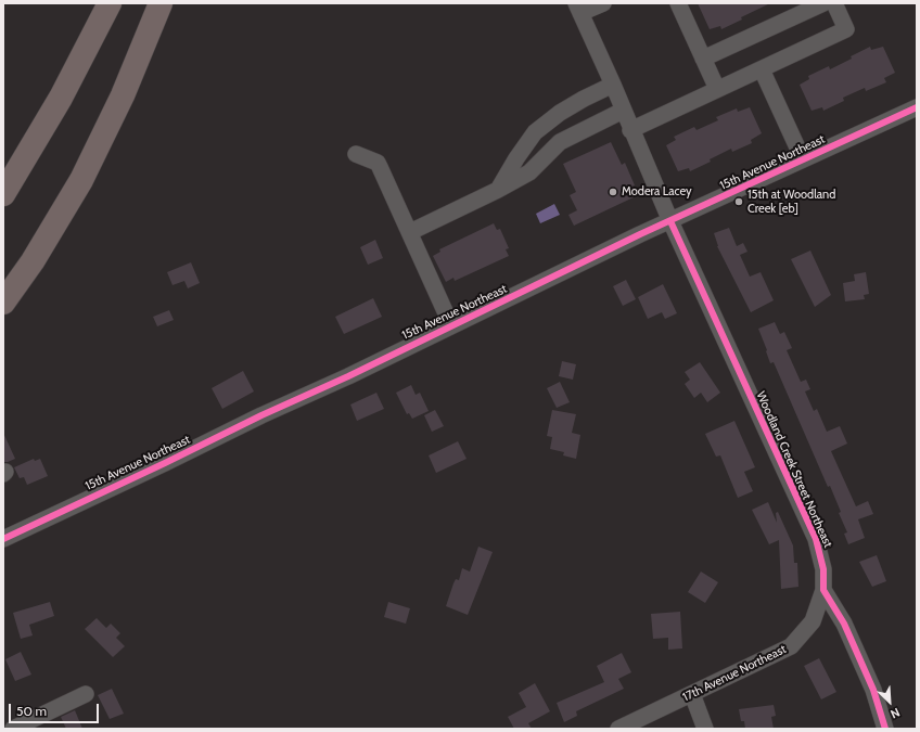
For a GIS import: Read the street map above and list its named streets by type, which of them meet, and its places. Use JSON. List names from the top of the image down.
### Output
{
  "streets": {
    "street": ["15th Avenue Northeast", "Woodland Creek Street Northeast", "17th Avenue Northeast"]
  },
  "crossings": [
    ["15th Avenue Northeast", "Woodland Creek Street Northeast"],
    ["Woodland Creek Street Northeast", "17th Avenue Northeast"]
  ],
  "places": ["Modera Lacey", "15th at Woodland Creek [eb]"],
  "scale_bar": "50 m",
  "north": "bottom right"
}
